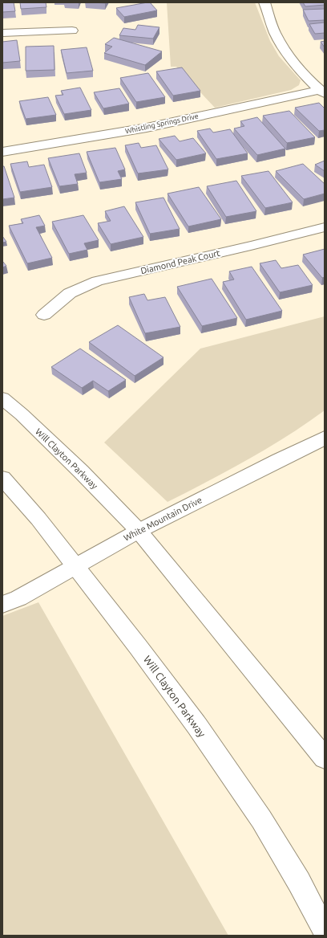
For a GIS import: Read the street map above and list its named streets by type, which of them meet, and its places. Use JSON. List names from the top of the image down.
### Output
{
  "streets": {
    "street": [
      "Whistling Springs Drive",
      "Diamond Peak Court",
      "Will Clayton Parkway",
      "White Mountain Drive"
    ]
  },
  "crossings": [
    ["Will Clayton Parkway", "White Mountain Drive"]
  ]
}
